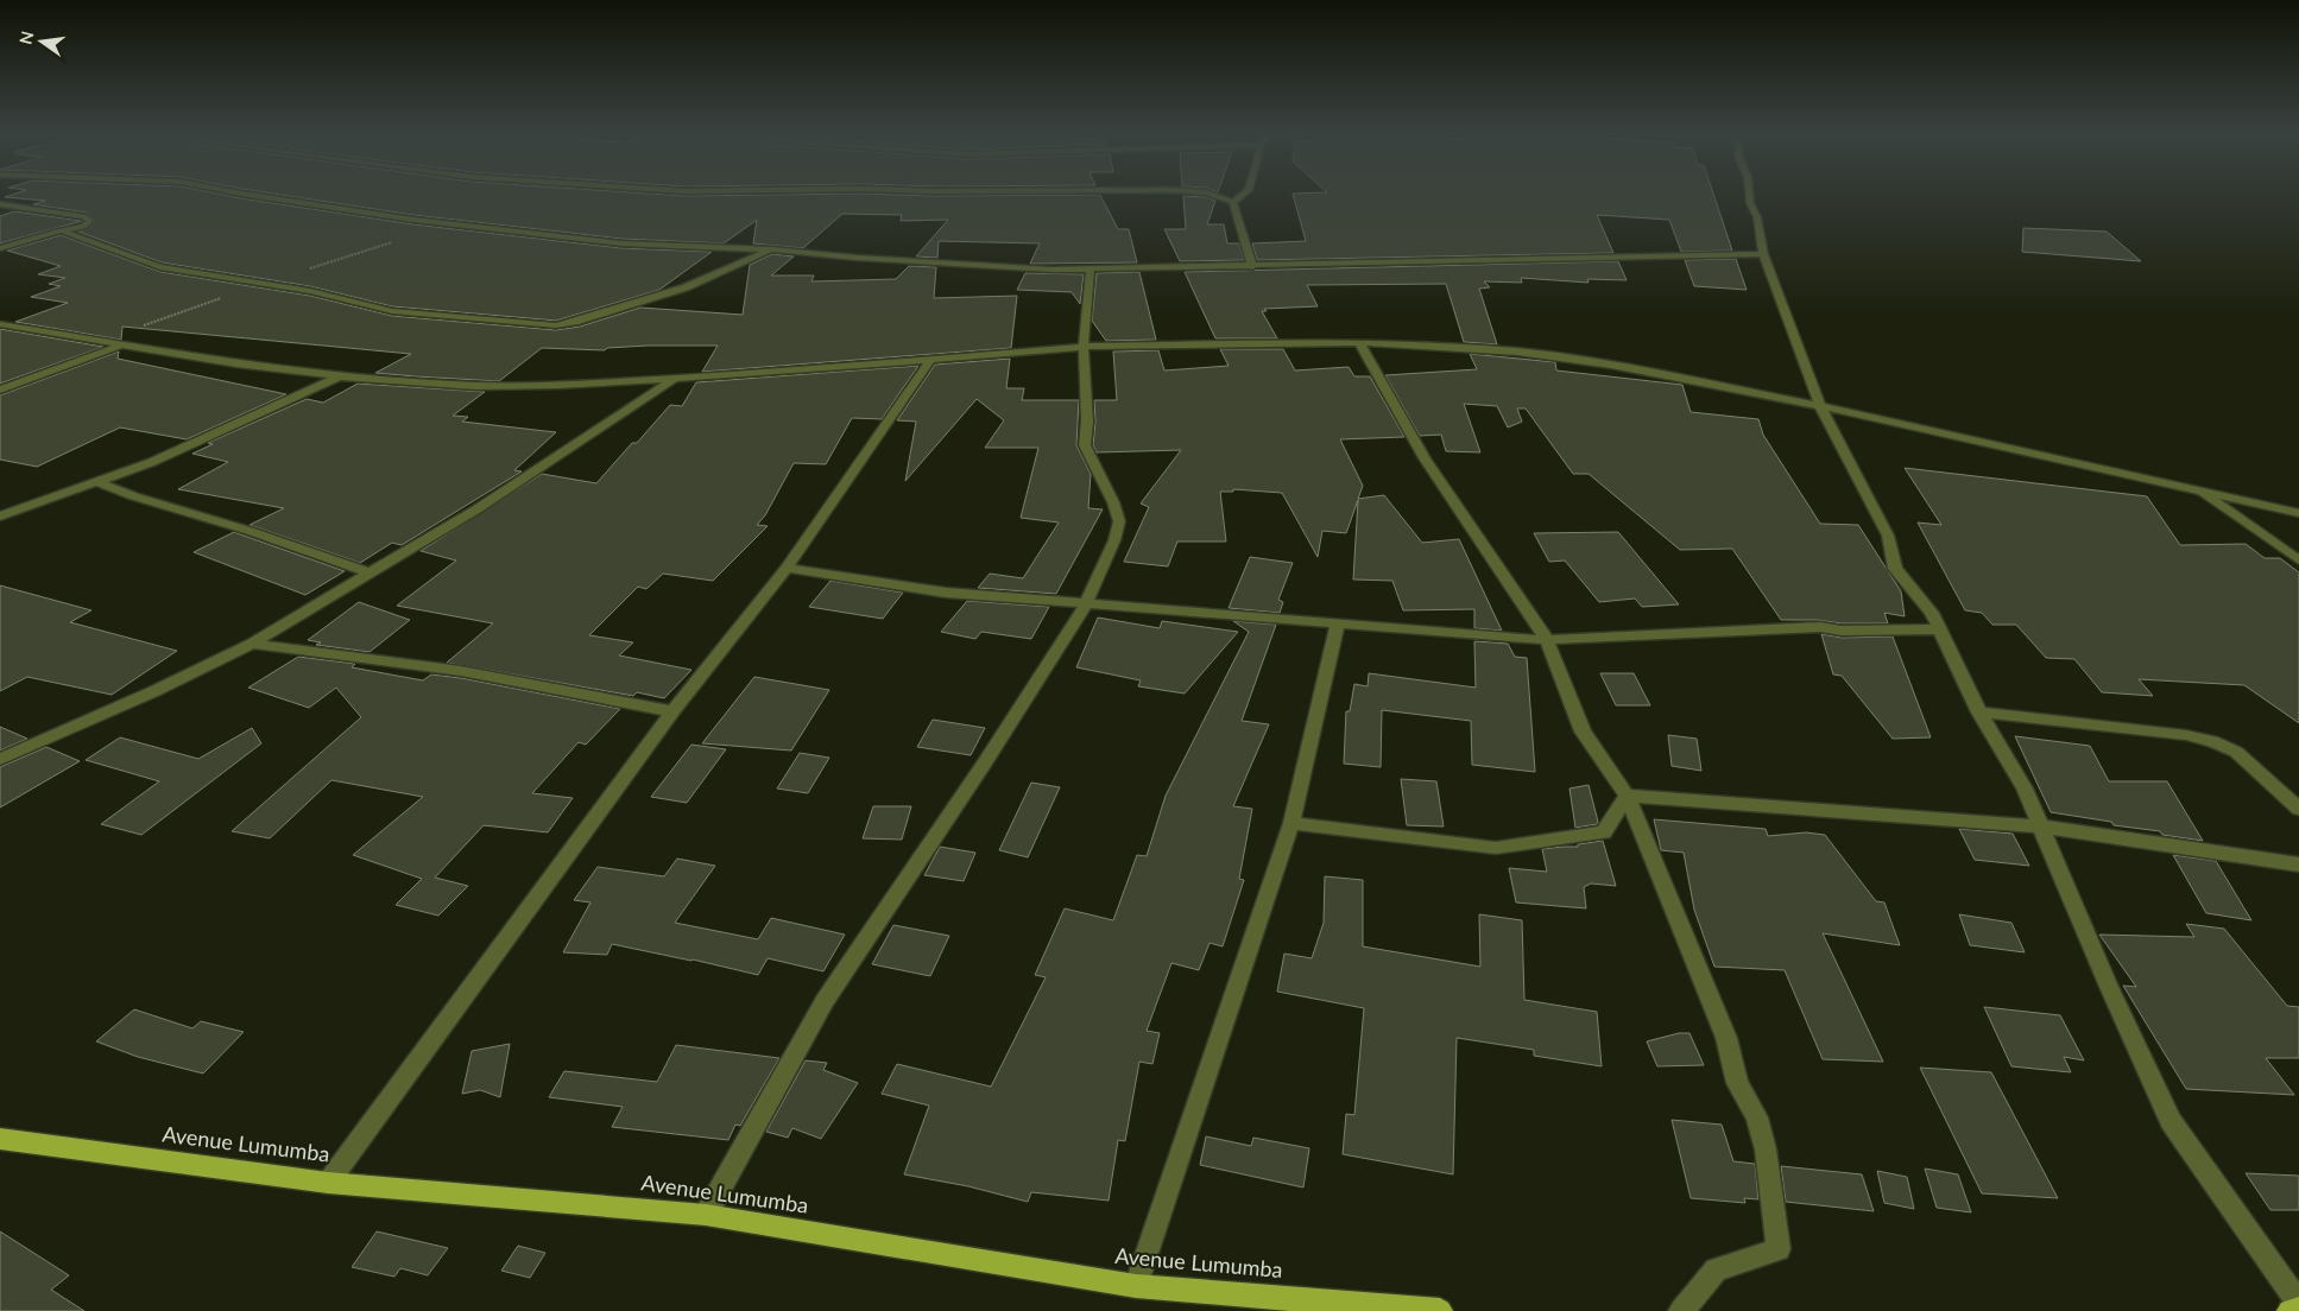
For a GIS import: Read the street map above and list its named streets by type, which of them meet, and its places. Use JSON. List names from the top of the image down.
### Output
{
  "streets": {
    "main road": ["Avenue Lumumba"]
  },
  "north": "left"
}
